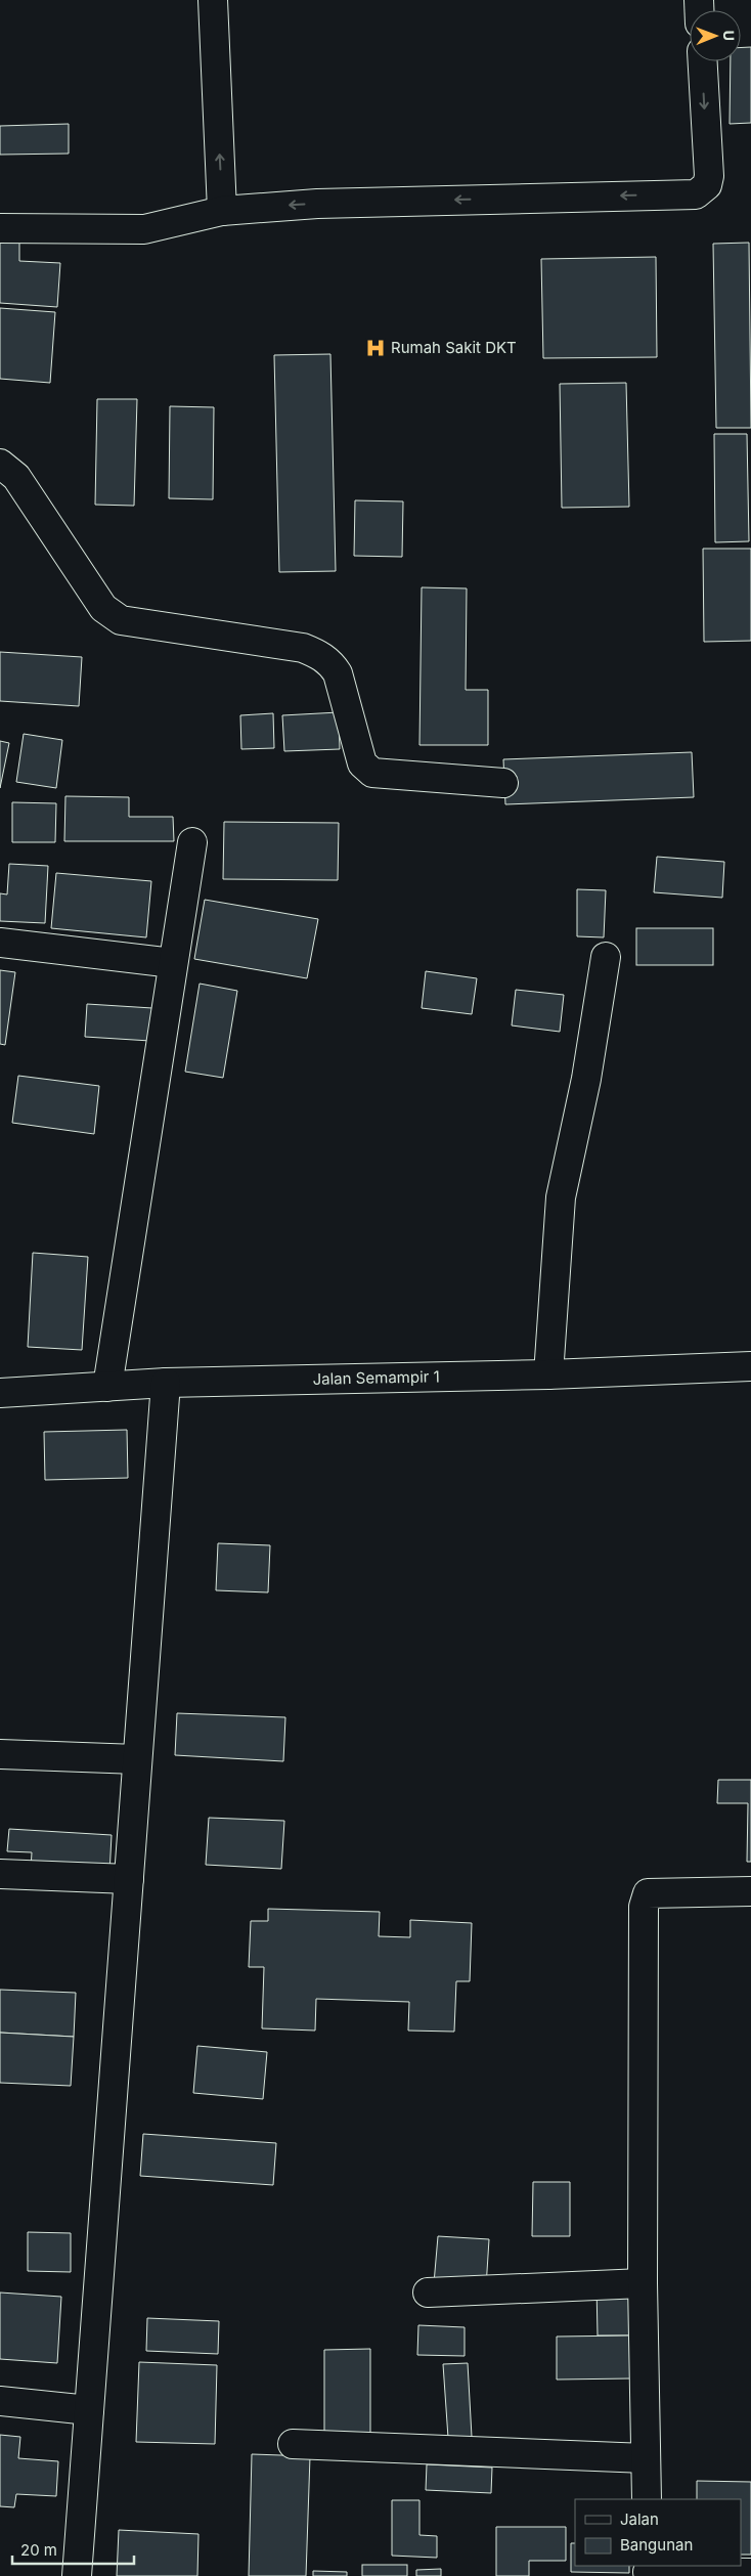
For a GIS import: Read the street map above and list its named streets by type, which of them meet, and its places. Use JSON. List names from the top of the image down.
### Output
{
  "streets": {
    "street": ["Jalan Semampir 1"]
  },
  "places": {
    "hospital": ["Rumah Sakit DKT"]
  },
  "legend": ["Jalan", "Bangunan"],
  "scale_bar": "20 m",
  "north": "right"
}
